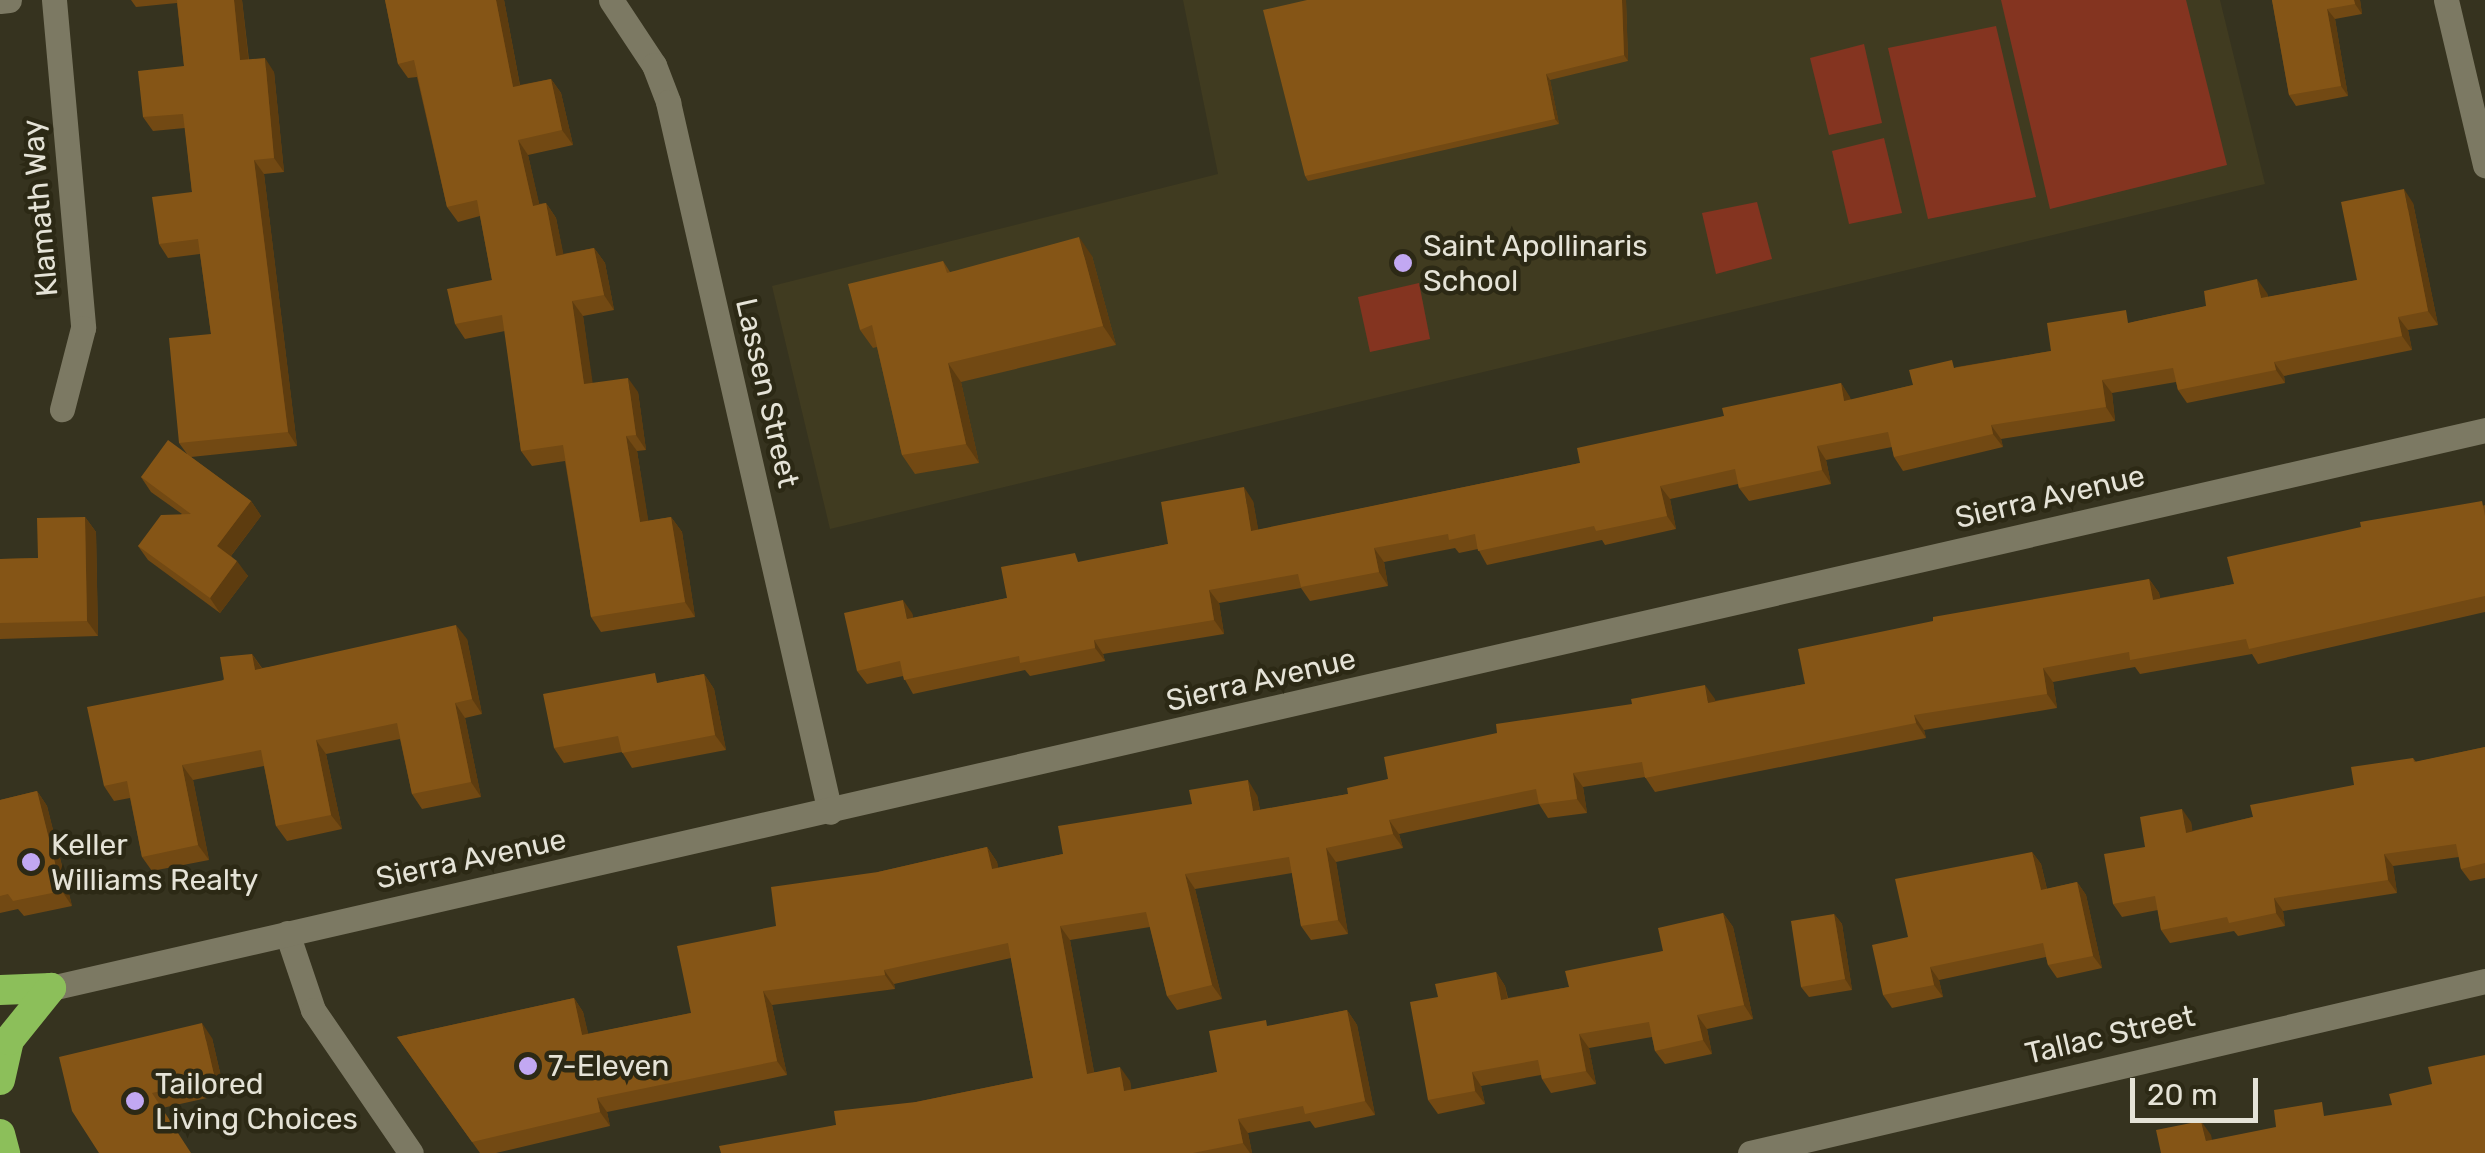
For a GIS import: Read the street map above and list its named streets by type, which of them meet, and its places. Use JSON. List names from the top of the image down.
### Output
{
  "streets": {
    "street": [
      "Klamath Way",
      "Lassen Street",
      "Sierra Avenue",
      "Tallac Street"
    ]
  },
  "crossings": [
    ["Lassen Street", "Sierra Avenue"]
  ],
  "places": [
    "Saint Apollinaris School",
    "Keller Williams Realty",
    "7-Eleven",
    "Tailored Living Choices"
  ],
  "scale_bar": "20 m"
}
